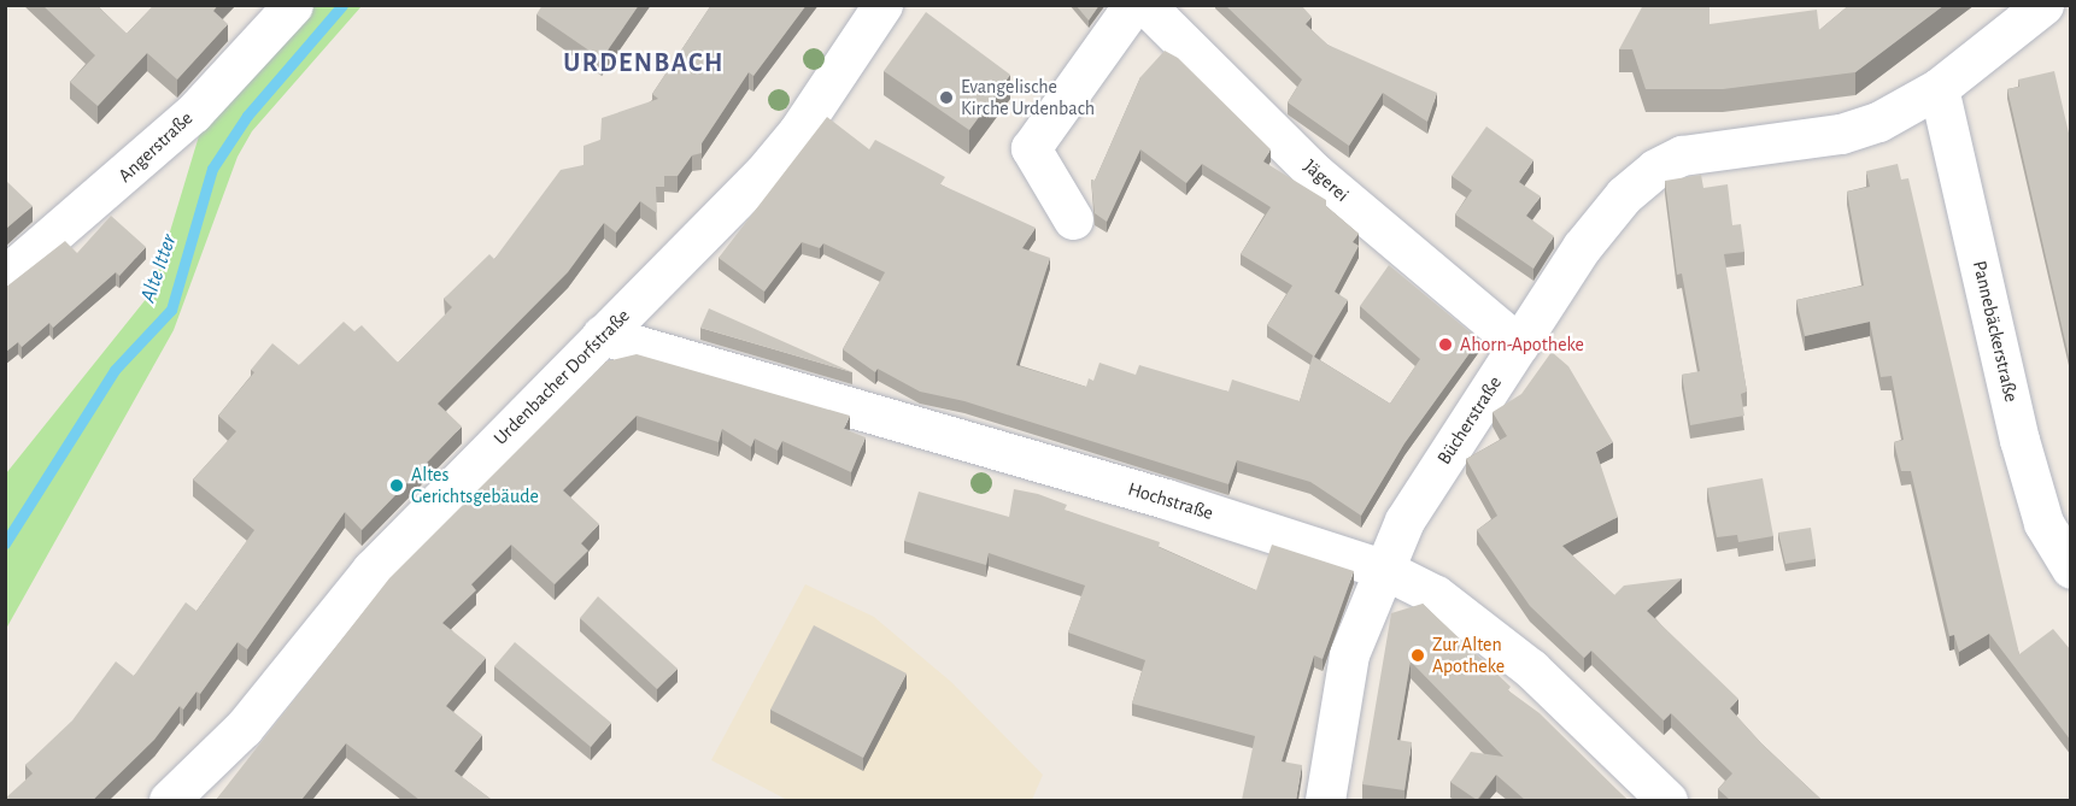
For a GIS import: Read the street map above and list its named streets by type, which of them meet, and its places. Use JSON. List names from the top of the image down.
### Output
{
  "streets": {
    "street": [
      "Angerstraße",
      "Jägerei",
      "Pannebäckerstraße",
      "Urdenbacher Dorfstraße",
      "Bücherstraße",
      "Hochstraße"
    ]
  },
  "crossings": [
    ["Jägerei", "Bücherstraße"],
    ["Pannebäckerstraße", "Bücherstraße"],
    ["Urdenbacher Dorfstraße", "Hochstraße"],
    ["Bücherstraße", "Hochstraße"]
  ],
  "districts": ["URDENBACH"],
  "water": ["Alte Itter"],
  "places": [
    "Evangelische Kirche Urdenbach",
    "Ahorn-Apotheke",
    "Altes Gerichtsgebäude",
    "Zur Alten Apotheke"
  ]
}
